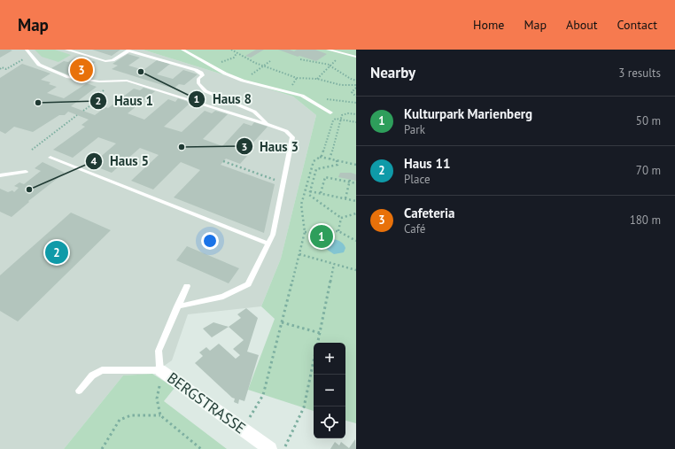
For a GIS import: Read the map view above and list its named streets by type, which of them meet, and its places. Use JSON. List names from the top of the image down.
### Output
{
  "streets": {
    "street": ["BERGSTRASSE"]
  },
  "places": [
    "Haus 8",
    "Haus 1",
    "Haus 3",
    "Haus 5"
  ],
  "page": {
    "header": "Map",
    "nav": [
      "Home",
      "Map",
      "About",
      "Contact"
    ],
    "heading": ["Nearby", "3 results"],
    "pins": ["3", "1", "2"],
    "list": [
      {
        "mark": "1",
        "name": "Kulturpark Marienberg",
        "note": "Park",
        "value": "50 m"
      },
      {
        "mark": "2",
        "name": "Haus 11",
        "note": "Place",
        "value": "70 m"
      },
      {
        "mark": "3",
        "name": "Cafeteria",
        "note": "Café",
        "value": "180 m"
      }
    ],
    "map_buttons": ["+", "−"]
  }
}
